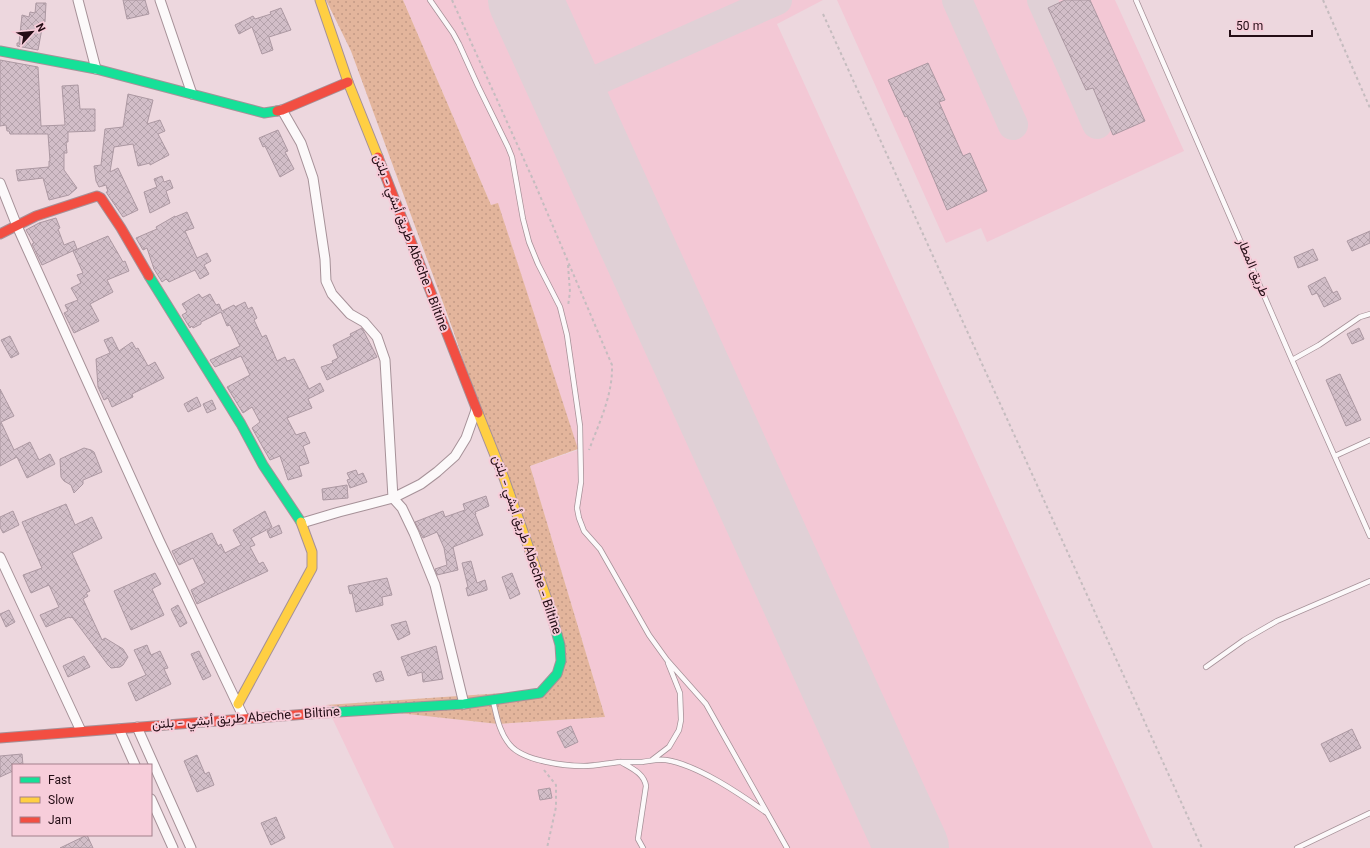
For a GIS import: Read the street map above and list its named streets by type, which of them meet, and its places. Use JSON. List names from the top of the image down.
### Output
{
  "streets": {
    "main road": ["طريق أبشي - بلتن Abeche - Biltine"],
    "lane": ["طريق المطار"]
  },
  "legend": ["Fast", "Slow", "Jam"],
  "scale_bar": "50 m",
  "north": "top right"
}
